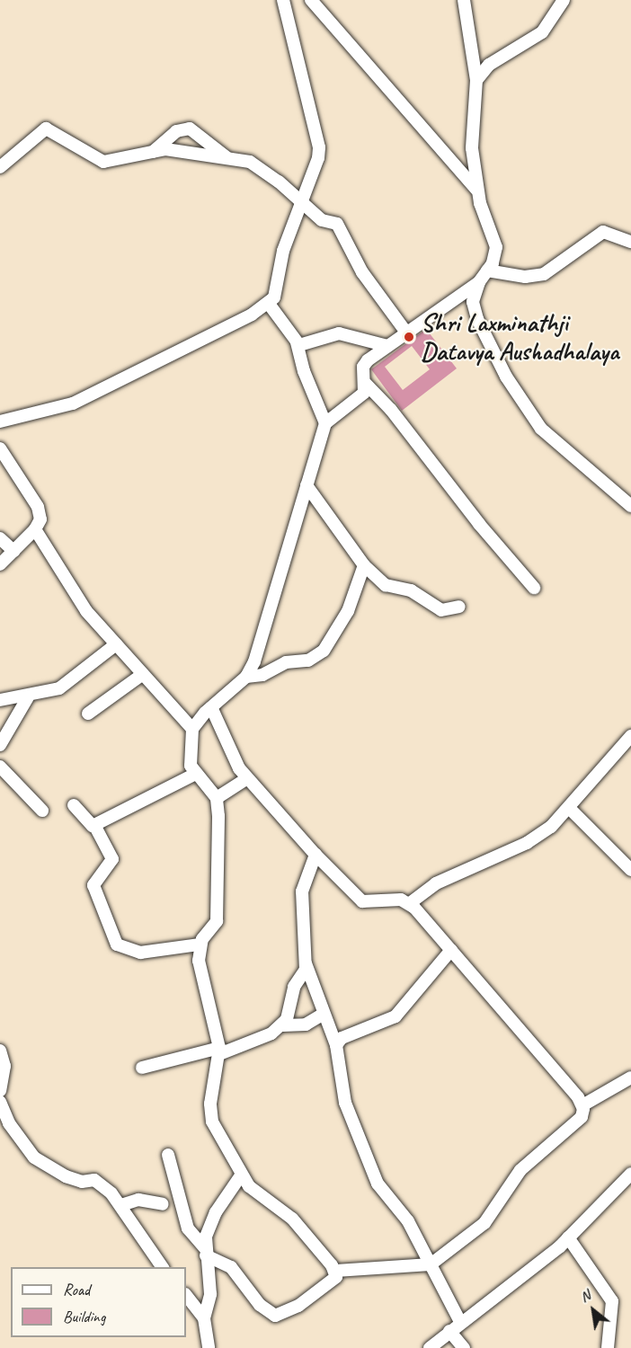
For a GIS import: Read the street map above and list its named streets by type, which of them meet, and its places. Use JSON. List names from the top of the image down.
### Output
{
  "places": ["Shri Laxminathji Datavya Aushadhalaya"],
  "legend": ["Road", "Building"],
  "north": "top left"
}
